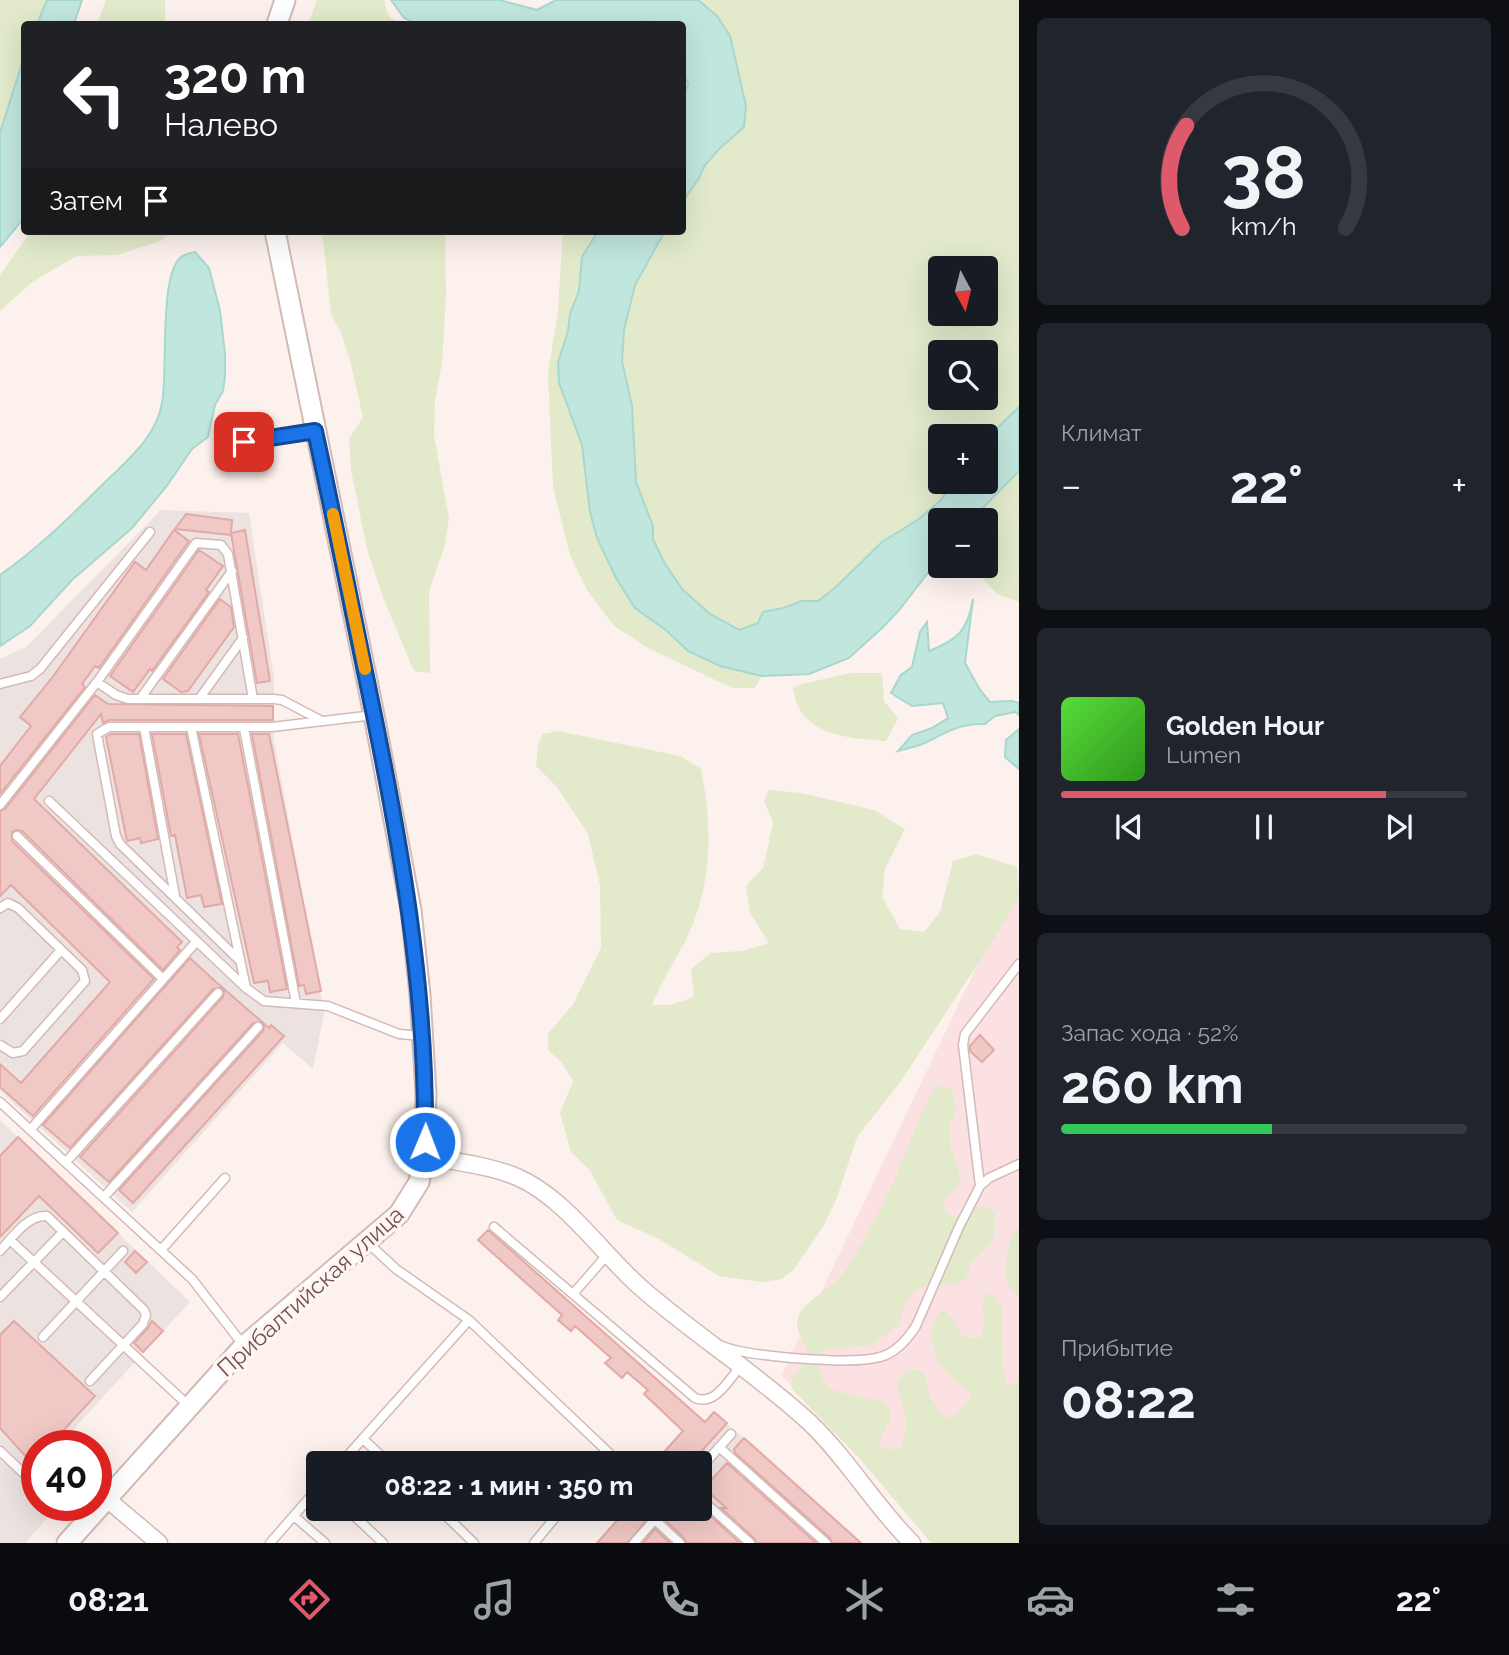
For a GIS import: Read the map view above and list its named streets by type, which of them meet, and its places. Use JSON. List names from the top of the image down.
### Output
{
  "streets": {
    "street": ["Прибалтийская улица"]
  },
  "north": "bottom",
  "page": {
    "turn": ["320 m", "Налево"],
    "then": "Затем",
    "map_buttons": ["+", "−"],
    "tile": [
      "Климат",
      ["Запас хода · 52%", "260 km"],
      ["Прибытие", "08:22"]
    ],
    "heat": ["−", "22°", "+"],
    "song": ["Golden Hour", "Lumen"],
    "limit": "40",
    "trip": "08:22 · 1 мин · 350 m",
    "tabs": ["08:21", "22°"],
    "gauge": ["38", "km/h"]
  }
}
